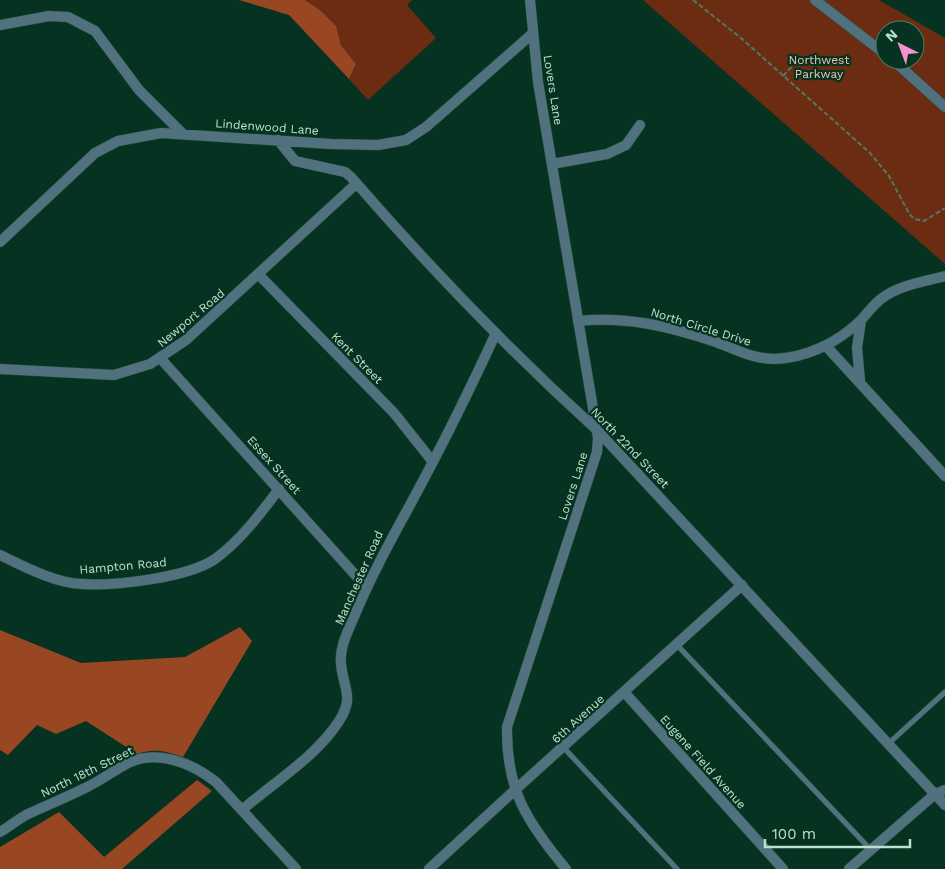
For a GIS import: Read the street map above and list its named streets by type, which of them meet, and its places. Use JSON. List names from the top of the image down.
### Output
{
  "streets": {
    "street": [
      "Lovers Lane",
      "Lindenwood Lane",
      "Newport Road",
      "North Circle Drive",
      "Kent Street",
      "North 22nd Street",
      "Essex Street",
      "Hampton Road",
      "Manchester Road",
      "6th Avenue",
      "Eugene Field Avenue",
      "North 18th Street"
    ]
  },
  "crossings": [
    ["Lovers Lane", "Lindenwood Lane"],
    ["Lovers Lane", "North Circle Drive"],
    ["Lovers Lane", "North 22nd Street"],
    ["Lovers Lane", "6th Avenue"],
    ["Lindenwood Lane", "North 22nd Street"],
    ["Newport Road", "Kent Street"],
    ["Newport Road", "North 22nd Street"],
    ["Newport Road", "Essex Street"],
    ["Kent Street", "Manchester Road"],
    ["North 22nd Street", "Manchester Road"],
    ["North 22nd Street", "6th Avenue"],
    ["Essex Street", "Hampton Road"],
    ["Essex Street", "Manchester Road"],
    ["Manchester Road", "North 18th Street"],
    ["6th Avenue", "Eugene Field Avenue"]
  ],
  "parks": ["Northwest Parkway"],
  "scale_bar": "100 m",
  "north": "top left"
}
